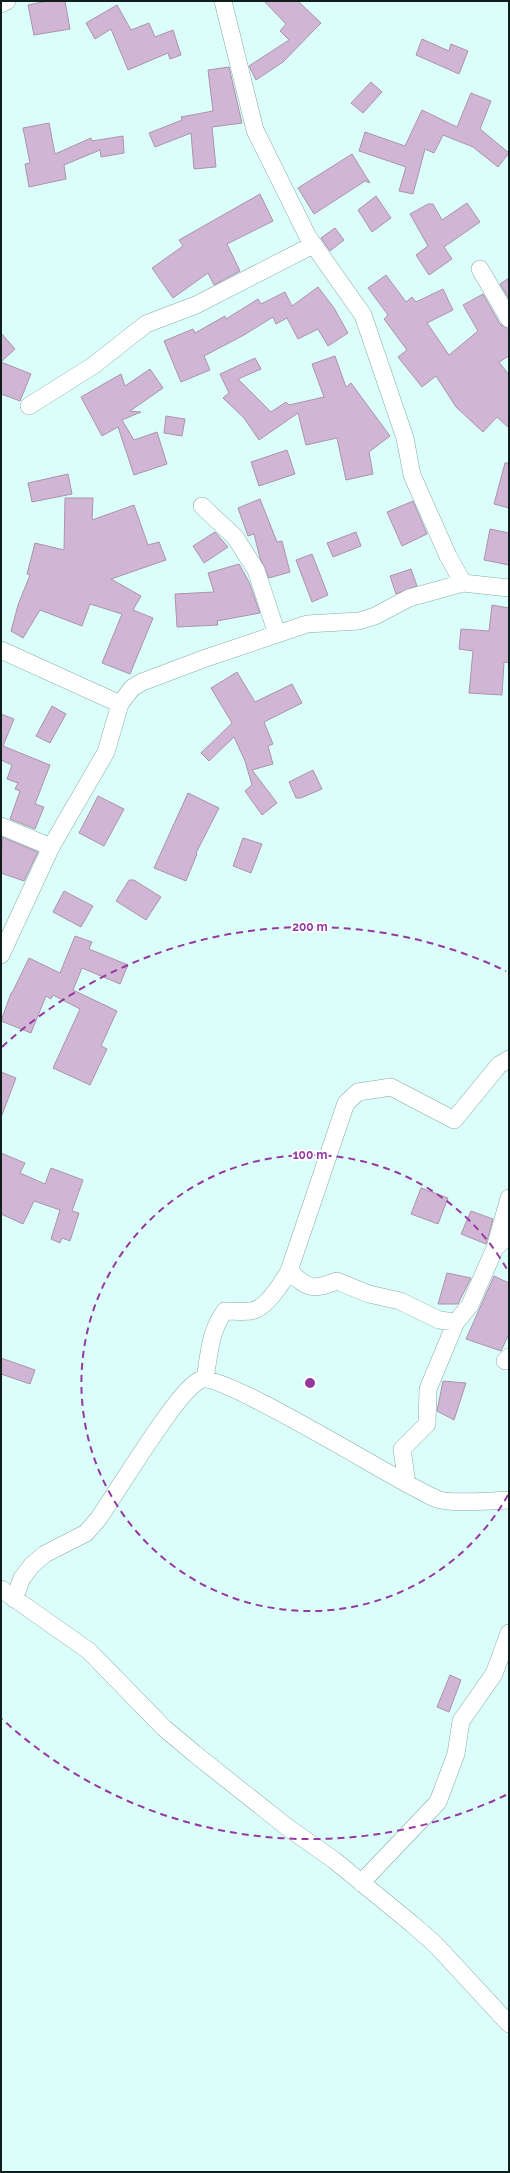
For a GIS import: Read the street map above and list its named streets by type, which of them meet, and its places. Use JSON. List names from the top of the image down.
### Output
{
  "rings": ["200 m", "100 m"]
}
